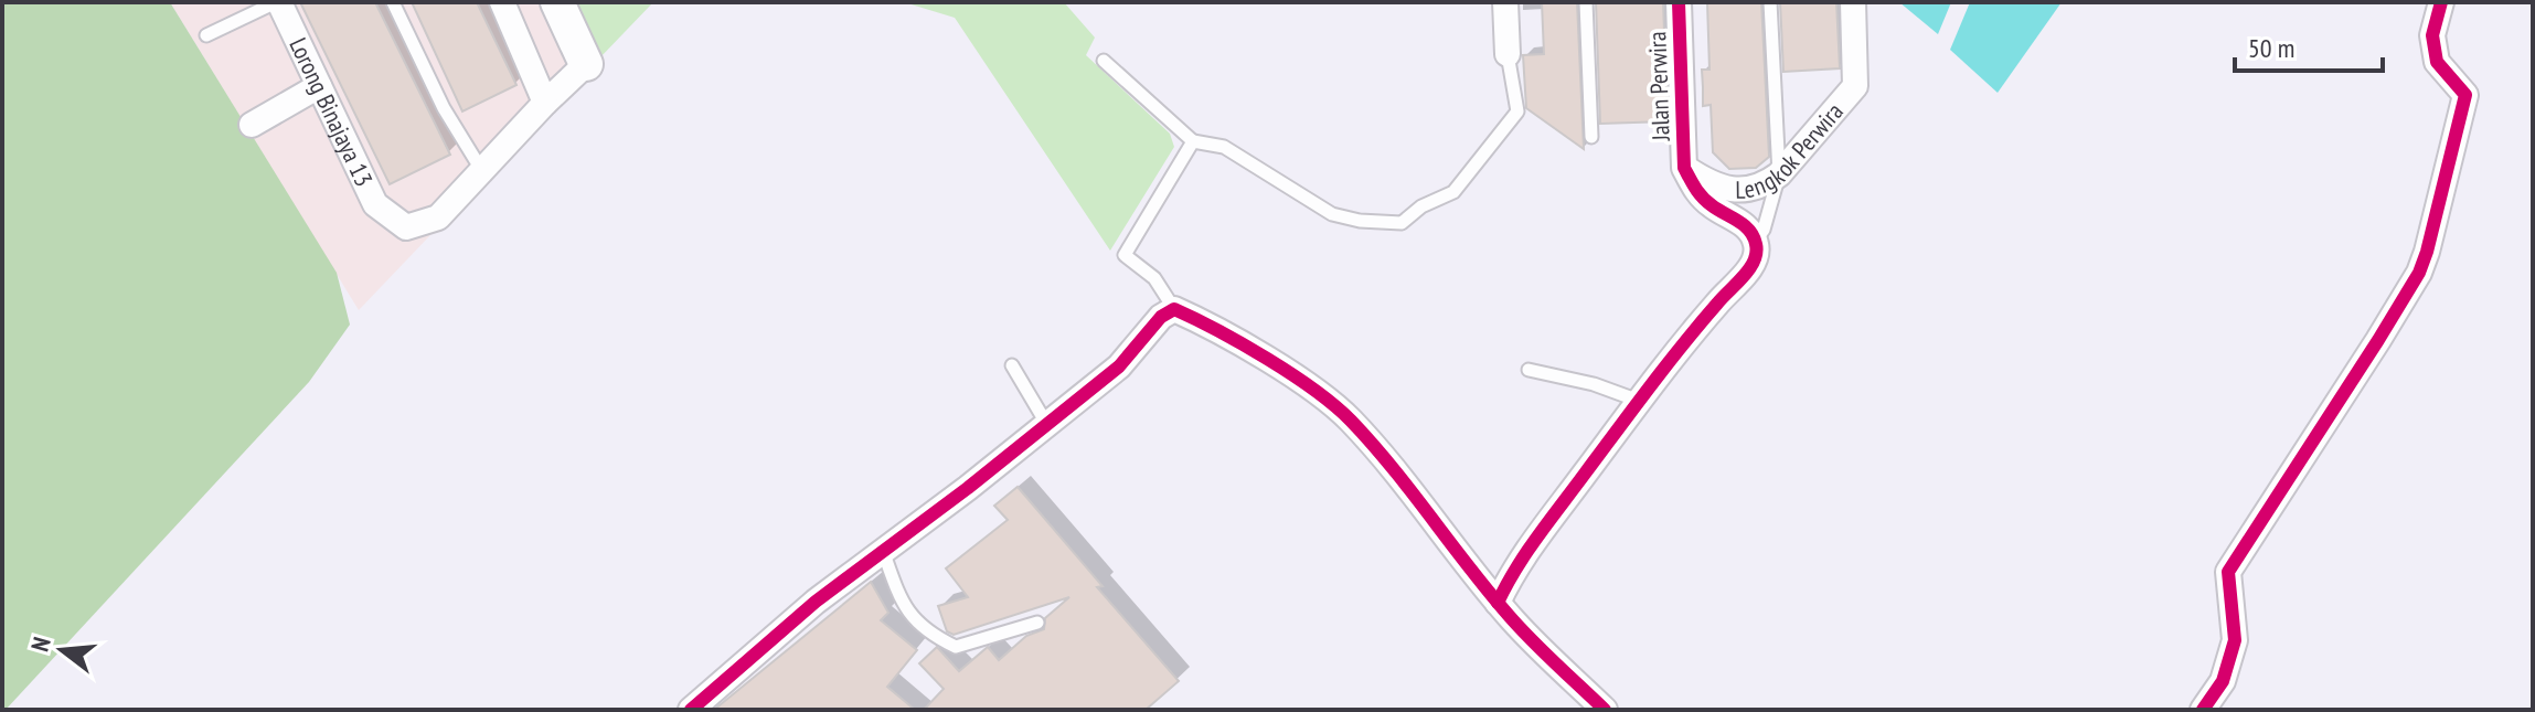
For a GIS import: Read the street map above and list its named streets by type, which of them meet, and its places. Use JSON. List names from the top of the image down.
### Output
{
  "streets": {
    "street": ["Jalan Perwira", "Lorong Binajaya 13", "Lengkok Perwira"]
  },
  "crossings": [
    ["Jalan Perwira", "Lengkok Perwira"]
  ],
  "scale_bar": "50 m",
  "north": "left"
}
